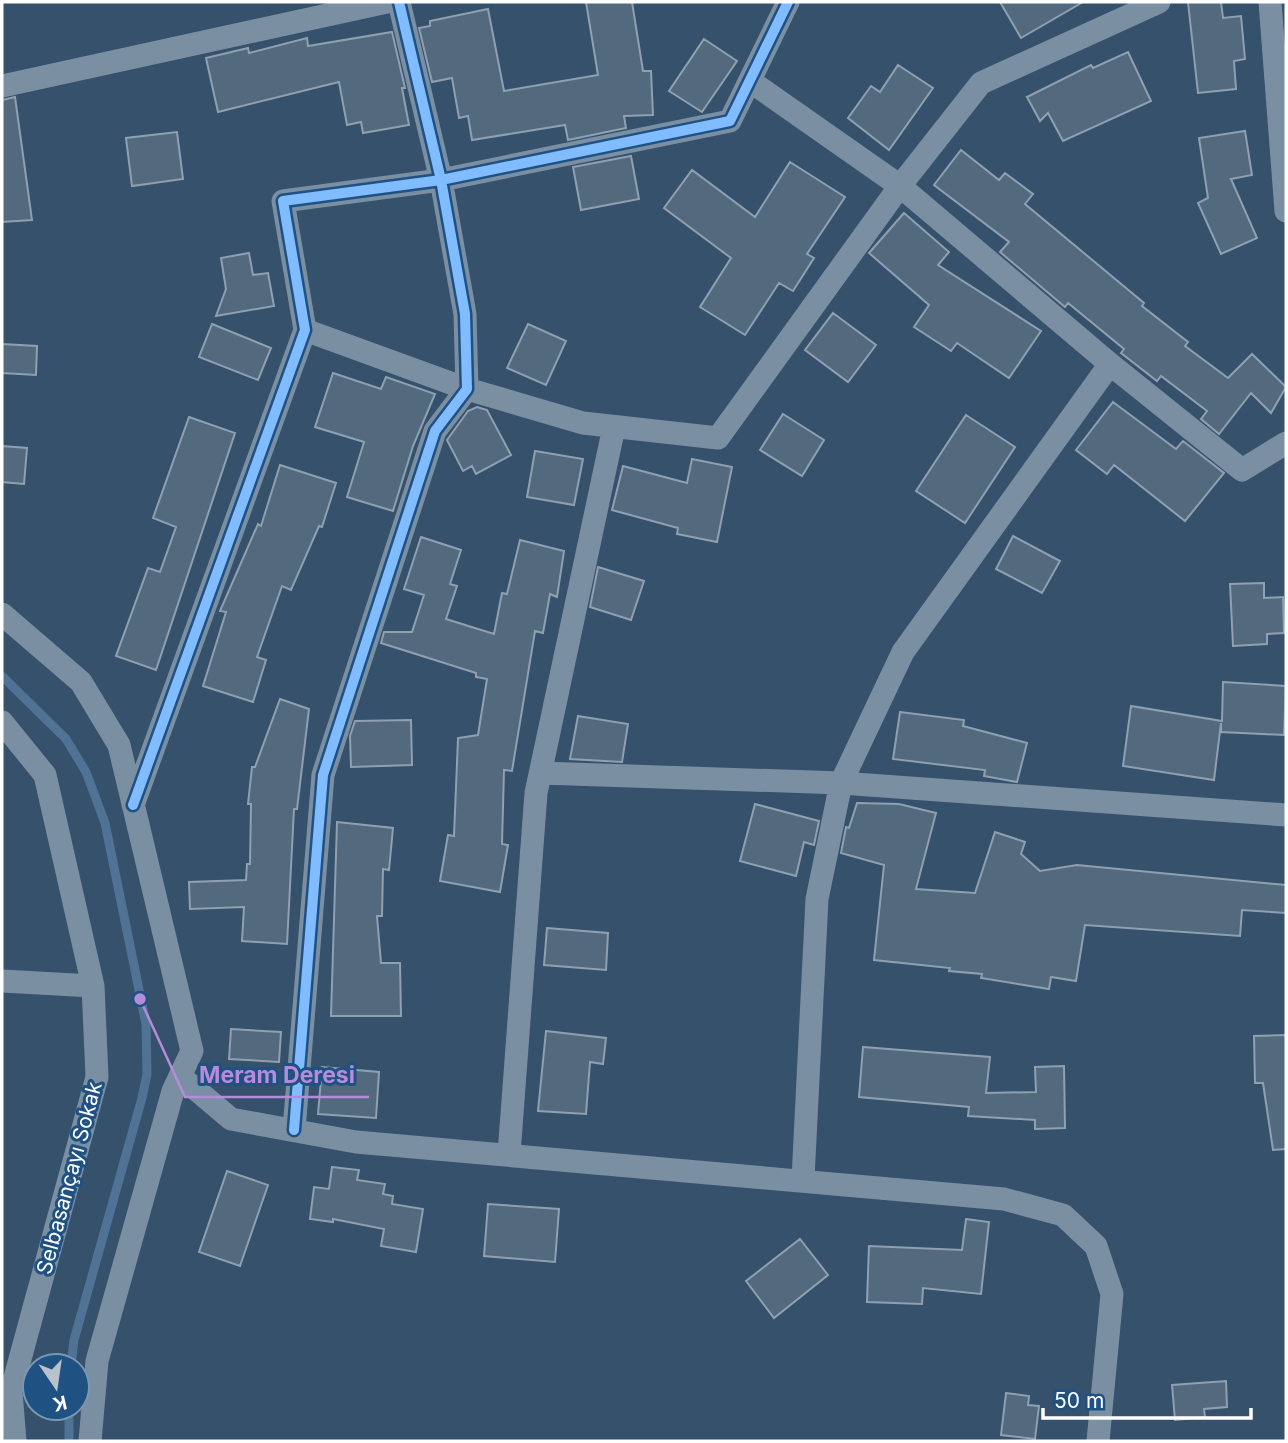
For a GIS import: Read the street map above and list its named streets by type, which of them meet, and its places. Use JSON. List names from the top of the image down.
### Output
{
  "streets": {
    "street": ["Selbasançayı Sokak"]
  },
  "places": ["Meram Deresi"],
  "scale_bar": "50 m",
  "north": "bottom"
}
